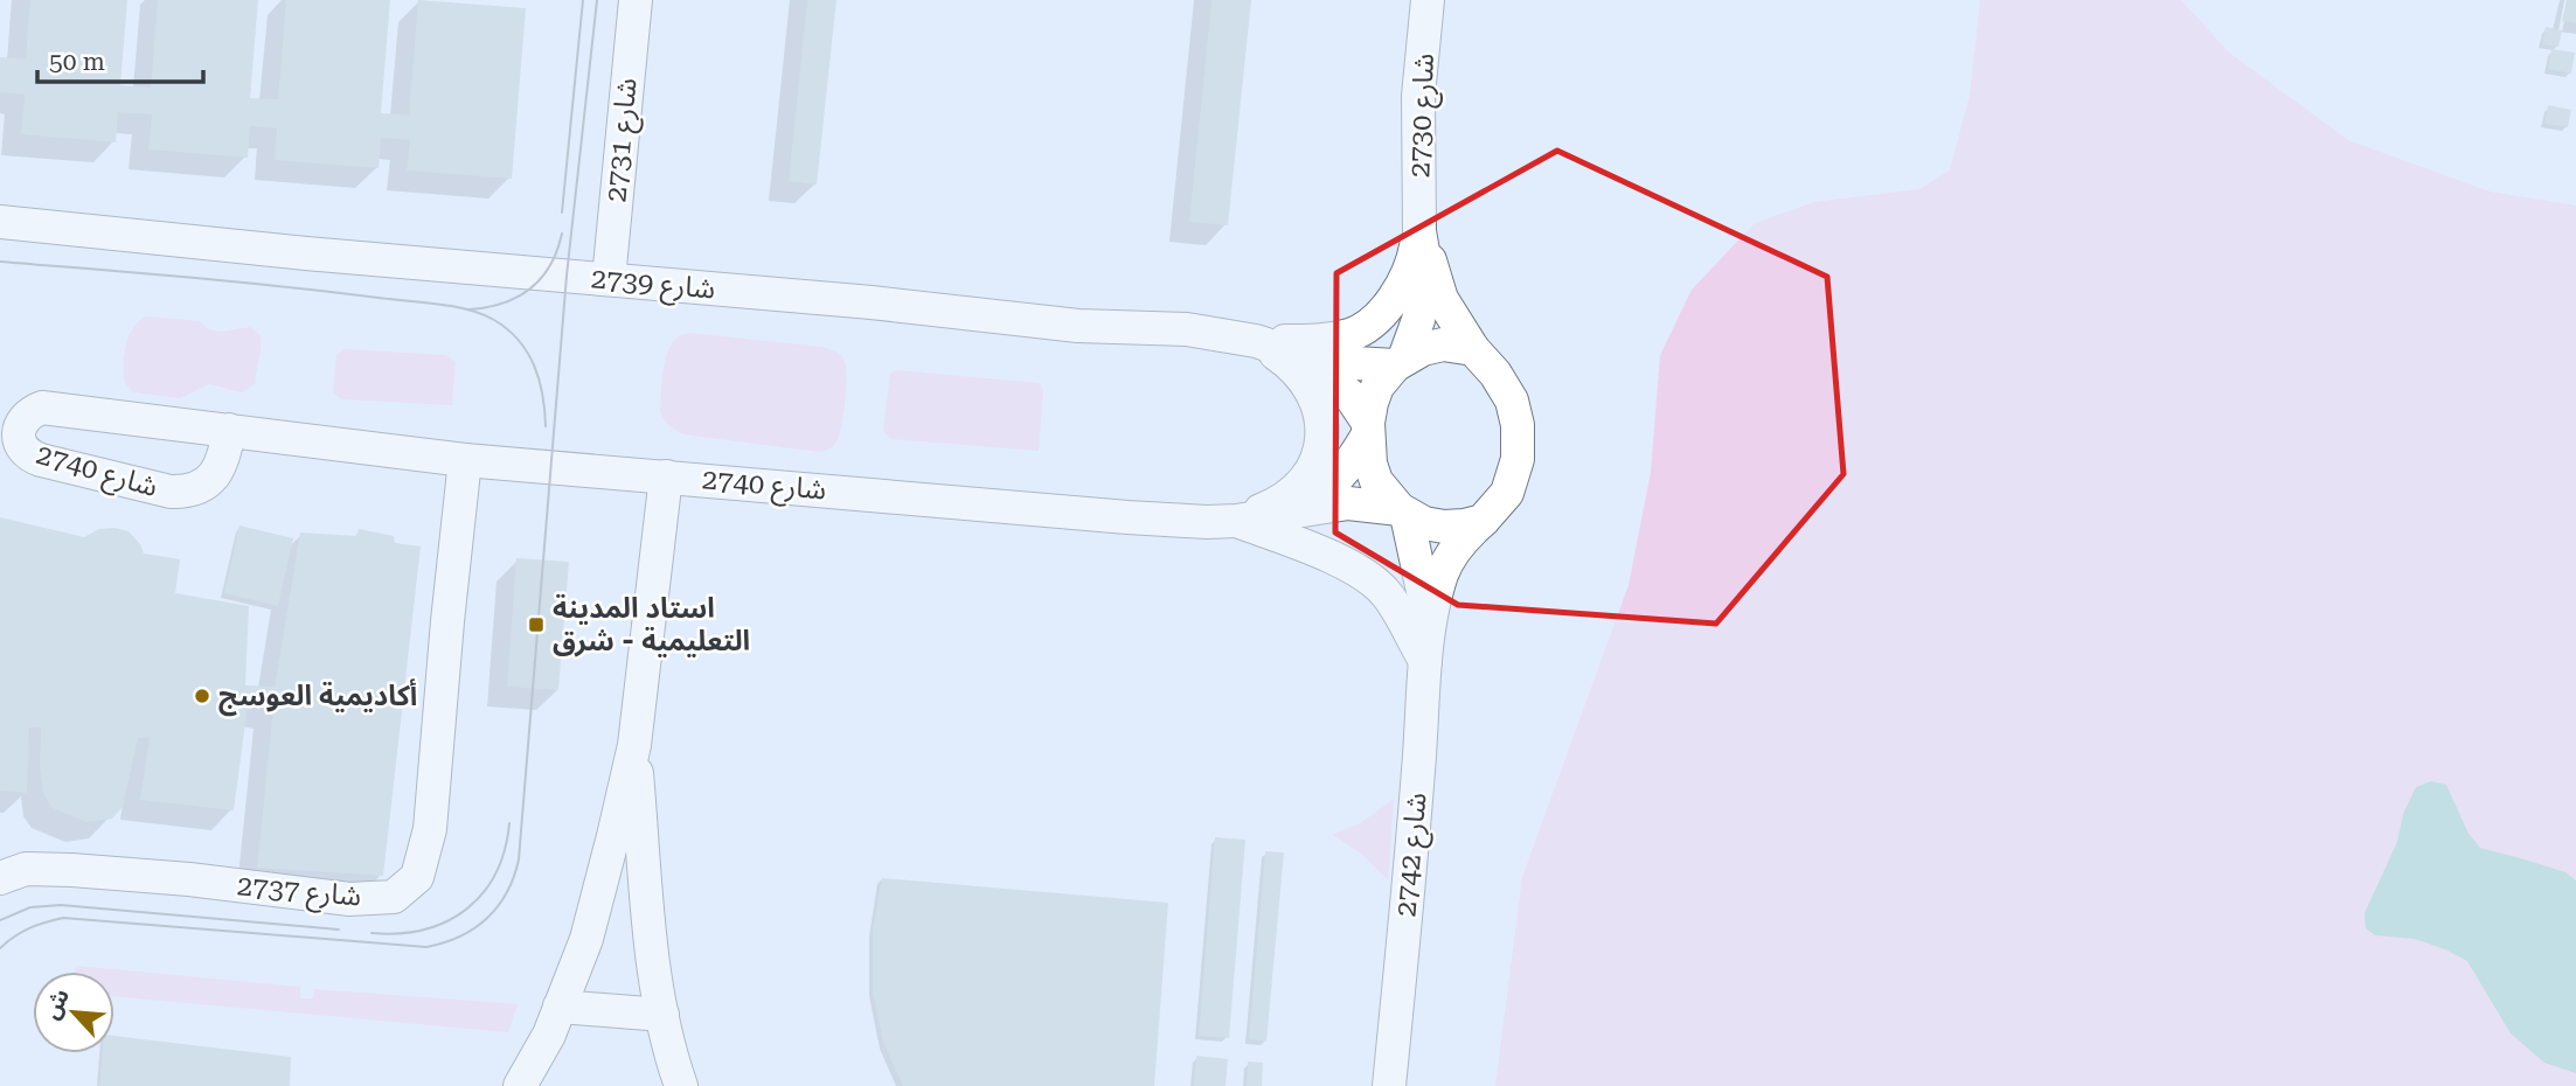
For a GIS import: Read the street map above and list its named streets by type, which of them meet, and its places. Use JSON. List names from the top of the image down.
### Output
{
  "streets": {
    "street": [
      "شارع 2730",
      "شارع 2731",
      "شارع 2739",
      "شارع 2740",
      "شارع 2742",
      "شارع 2737"
    ]
  },
  "crossings": [
    ["شارع 2730", "شارع 2739"],
    ["شارع 2730", "شارع 2740"],
    ["شارع 2730", "شارع 2742"],
    ["شارع 2731", "شارع 2739"],
    ["شارع 2739", "شارع 2740"],
    ["شارع 2739", "شارع 2742"],
    ["شارع 2740", "شارع 2742"],
    ["شارع 2740", "شارع 2737"]
  ],
  "places": {
    "transit": ["استاد المدينة التعليمية - شرق"],
    "other": ["أكاديمية العوسج"]
  },
  "scale_bar": "50 m",
  "north": "top left"
}
